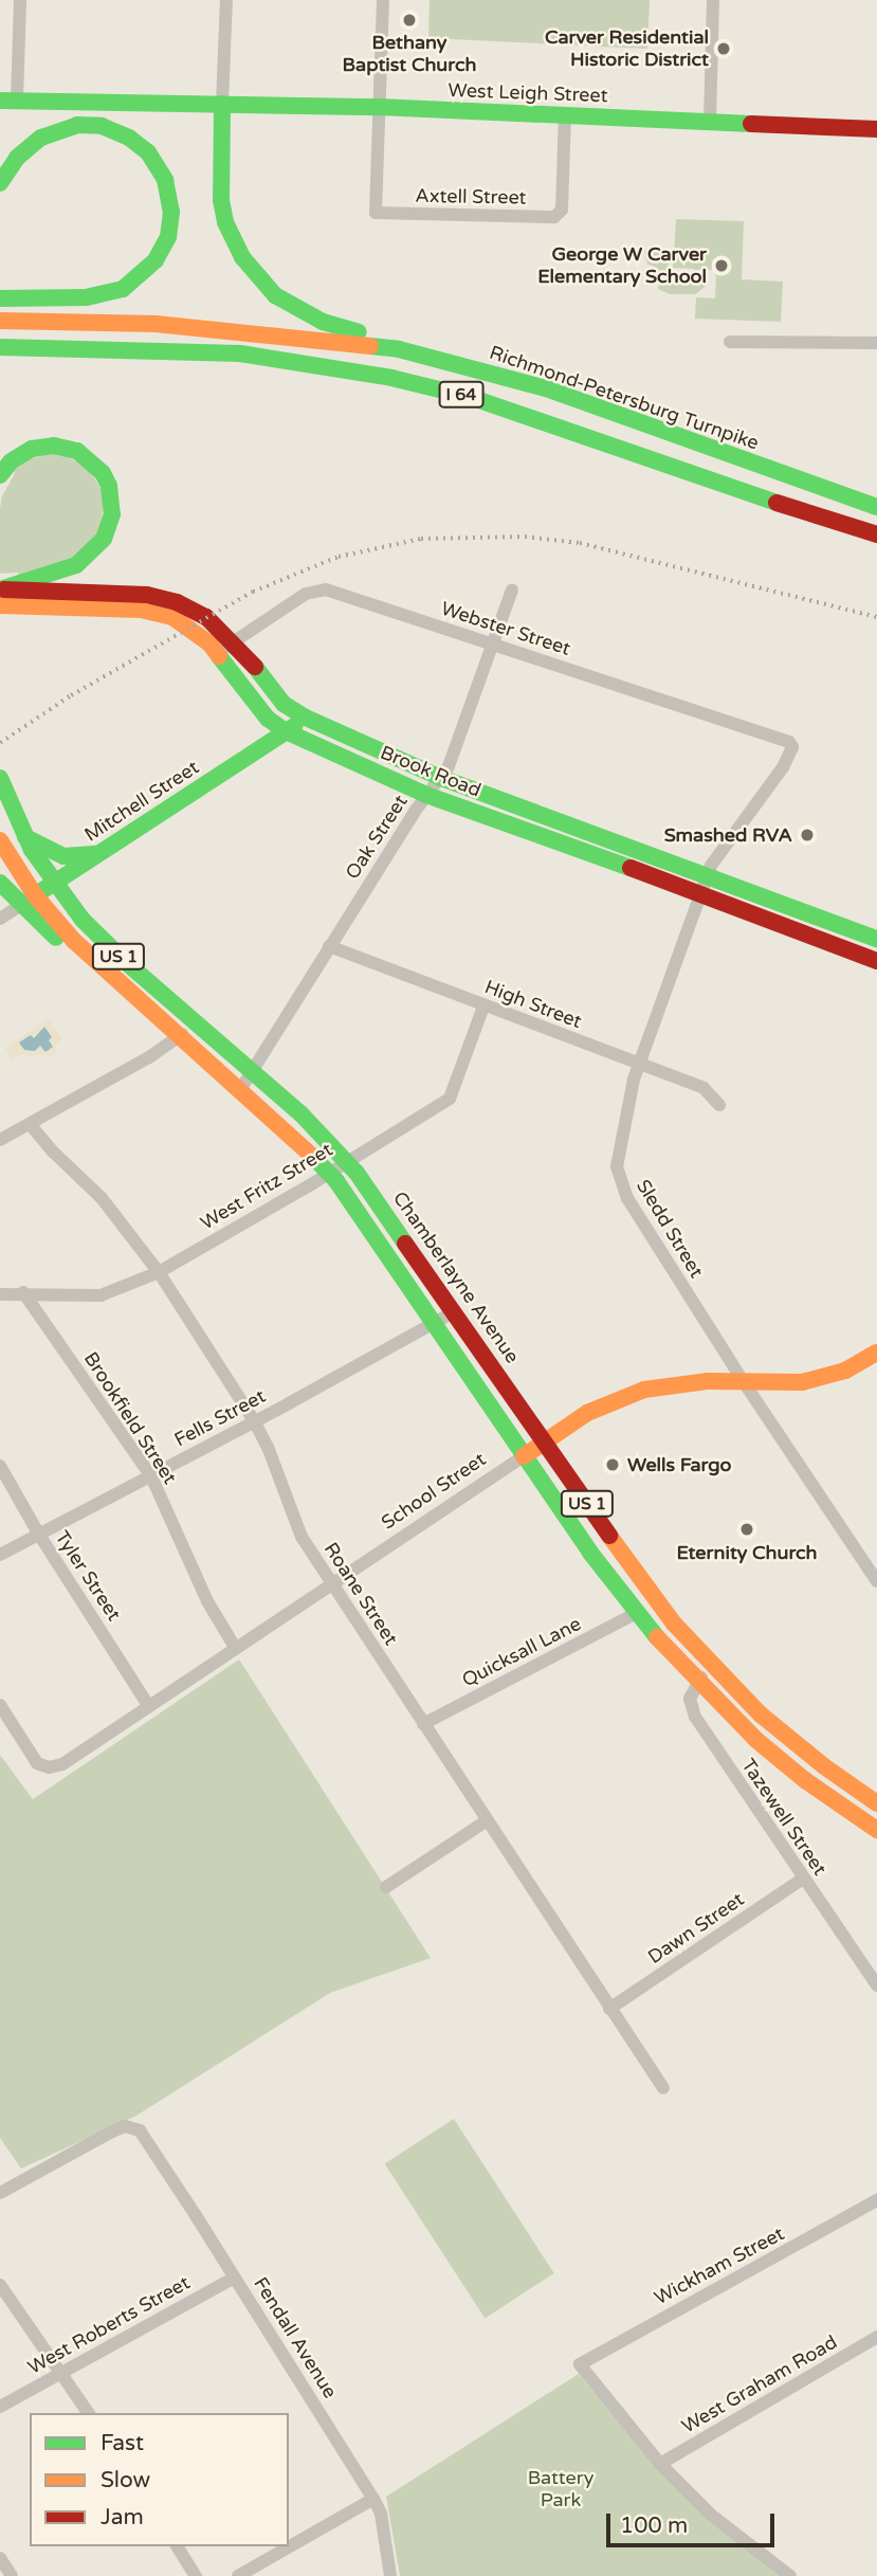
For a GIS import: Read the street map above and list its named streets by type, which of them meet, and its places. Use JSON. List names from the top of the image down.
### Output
{
  "streets": {
    "main road": [
      "West Leigh Street",
      "I 64",
      "Richmond-Petersburg Turnpike",
      "Brook Road",
      "Mitchell Street",
      "US 1",
      "Chamberlayne Avenue",
      "School Street"
    ],
    "street": [
      "Axtell Street",
      "Webster Street",
      "Oak Street",
      "High Street",
      "West Fritz Street",
      "Sledd Street",
      "Brookfield Street",
      "Fells Street",
      "Tyler Street",
      "Roane Street",
      "Quicksall Lane",
      "Tazewell Street",
      "Dawn Street",
      "Wickham Street",
      "West Roberts Street",
      "Fendall Avenue",
      "West Graham Road"
    ]
  },
  "crossings": [
    ["West Leigh Street", "Axtell Street"],
    ["Webster Street", "Brook Road"],
    ["Webster Street", "Oak Street"],
    ["Webster Street", "Sledd Street"],
    ["Brook Road", "Mitchell Street"],
    ["Brook Road", "Oak Street"],
    ["Brook Road", "Sledd Street"],
    ["Mitchell Street", "US 1"],
    ["Mitchell Street", "Chamberlayne Avenue"],
    ["Oak Street", "US 1"],
    ["Oak Street", "High Street"],
    ["Oak Street", "Chamberlayne Avenue"],
    ["US 1", "West Fritz Street"],
    ["US 1", "Fells Street"],
    ["US 1", "School Street"],
    ["US 1", "Quicksall Lane"],
    ["US 1", "Tazewell Street"],
    ["High Street", "West Fritz Street"],
    ["High Street", "Sledd Street"],
    ["West Fritz Street", "Chamberlayne Avenue"],
    ["West Fritz Street", "Brookfield Street"],
    ["West Fritz Street", "Roane Street"],
    ["Sledd Street", "School Street"],
    ["Chamberlayne Avenue", "Fells Street"],
    ["Chamberlayne Avenue", "School Street"],
    ["Brookfield Street", "Fells Street"],
    ["Brookfield Street", "School Street"],
    ["Fells Street", "Tyler Street"],
    ["Fells Street", "Roane Street"],
    ["School Street", "Tyler Street"],
    ["School Street", "Roane Street"],
    ["Roane Street", "Quicksall Lane"],
    ["Roane Street", "Dawn Street"],
    ["Tazewell Street", "Dawn Street"],
    ["Wickham Street", "West Graham Road"],
    ["West Roberts Street", "Fendall Avenue"]
  ],
  "parks": ["Battery Park"],
  "places": [
    "Bethany Baptist Church",
    "Carver Residential Historic District",
    "George W Carver Elementary School",
    "Smashed RVA",
    "Wells Fargo",
    "Eternity Church"
  ],
  "legend": ["Fast", "Slow", "Jam"],
  "scale_bar": "100 m"
}
